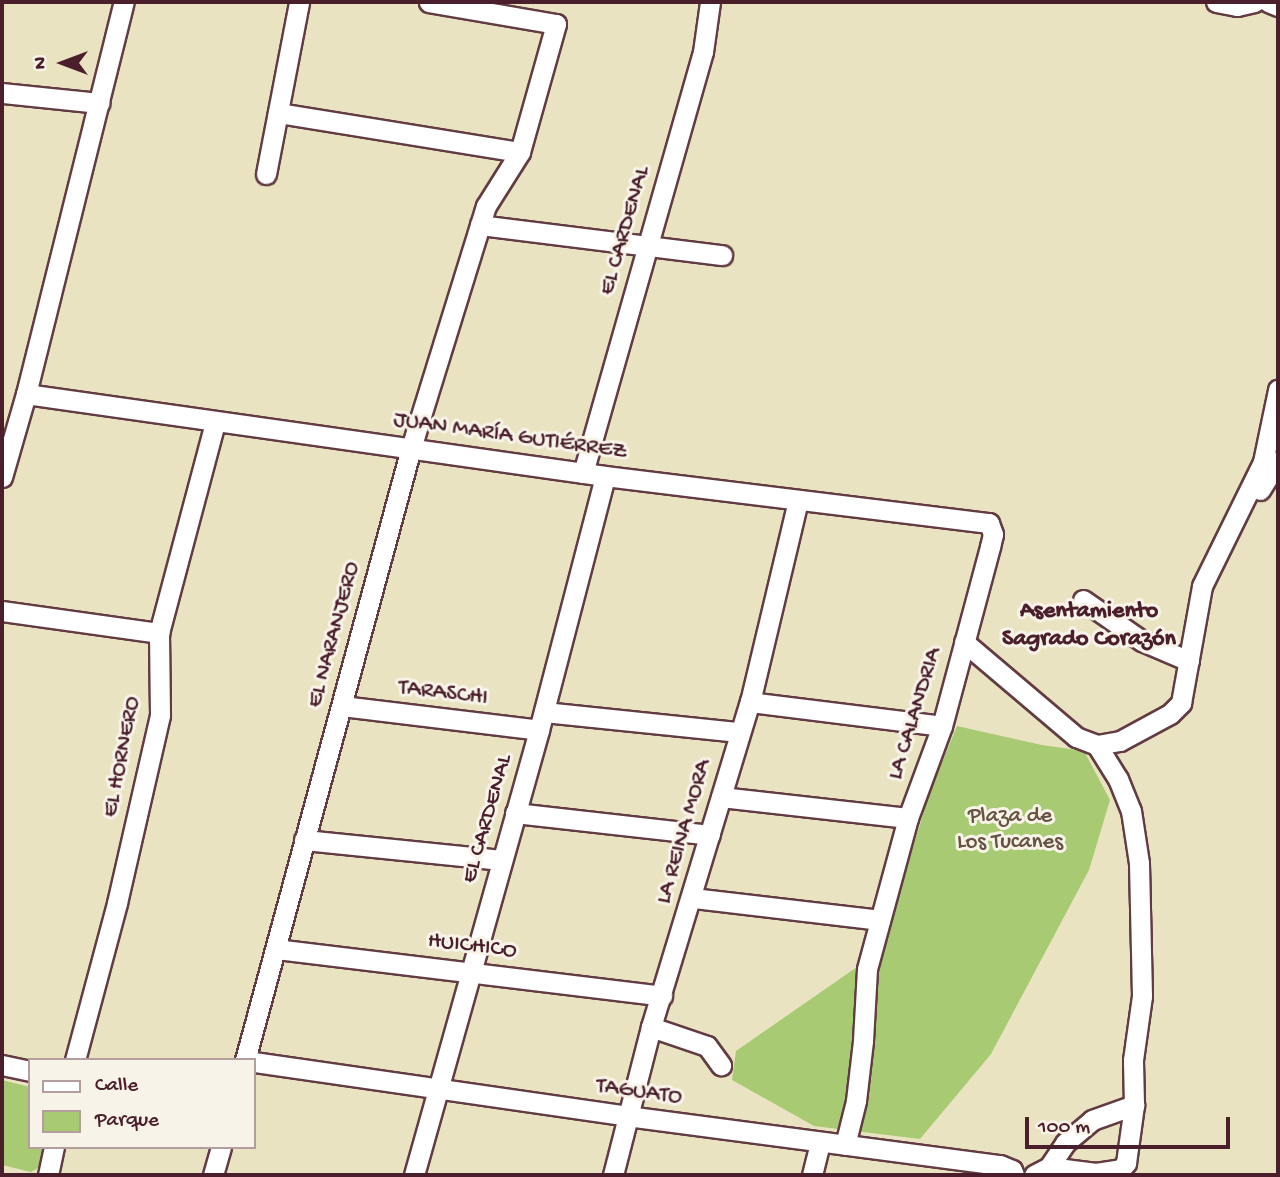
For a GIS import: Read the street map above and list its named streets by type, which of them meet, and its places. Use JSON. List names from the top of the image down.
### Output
{
  "streets": {
    "street": [
      "EL CARDENAL",
      "JUAN MARÍA GUTIÉRREZ",
      "EL NARANJERO",
      "TARASCHI",
      "LA CALANDRIA",
      "EL HORNERO",
      "LA REINA MORA",
      "HUICHICO",
      "TAGUATO"
    ]
  },
  "crossings": [
    ["EL CARDENAL", "JUAN MARÍA GUTIÉRREZ"],
    ["EL CARDENAL", "TARASCHI"],
    ["EL CARDENAL", "HUICHICO"],
    ["EL CARDENAL", "TAGUATO"],
    ["JUAN MARÍA GUTIÉRREZ", "EL NARANJERO"],
    ["JUAN MARÍA GUTIÉRREZ", "LA CALANDRIA"],
    ["JUAN MARÍA GUTIÉRREZ", "EL HORNERO"],
    ["JUAN MARÍA GUTIÉRREZ", "LA REINA MORA"],
    ["EL NARANJERO", "TARASCHI"],
    ["EL NARANJERO", "HUICHICO"],
    ["TARASCHI", "LA REINA MORA"],
    ["LA CALANDRIA", "TAGUATO"],
    ["LA REINA MORA", "HUICHICO"],
    ["LA REINA MORA", "TAGUATO"]
  ],
  "districts": ["Asentamiento Sagrado Corazón"],
  "parks": ["Plaza de Los Tucanes"],
  "legend": ["Calle", "Parque"],
  "scale_bar": "100 m",
  "north": "left"
}
